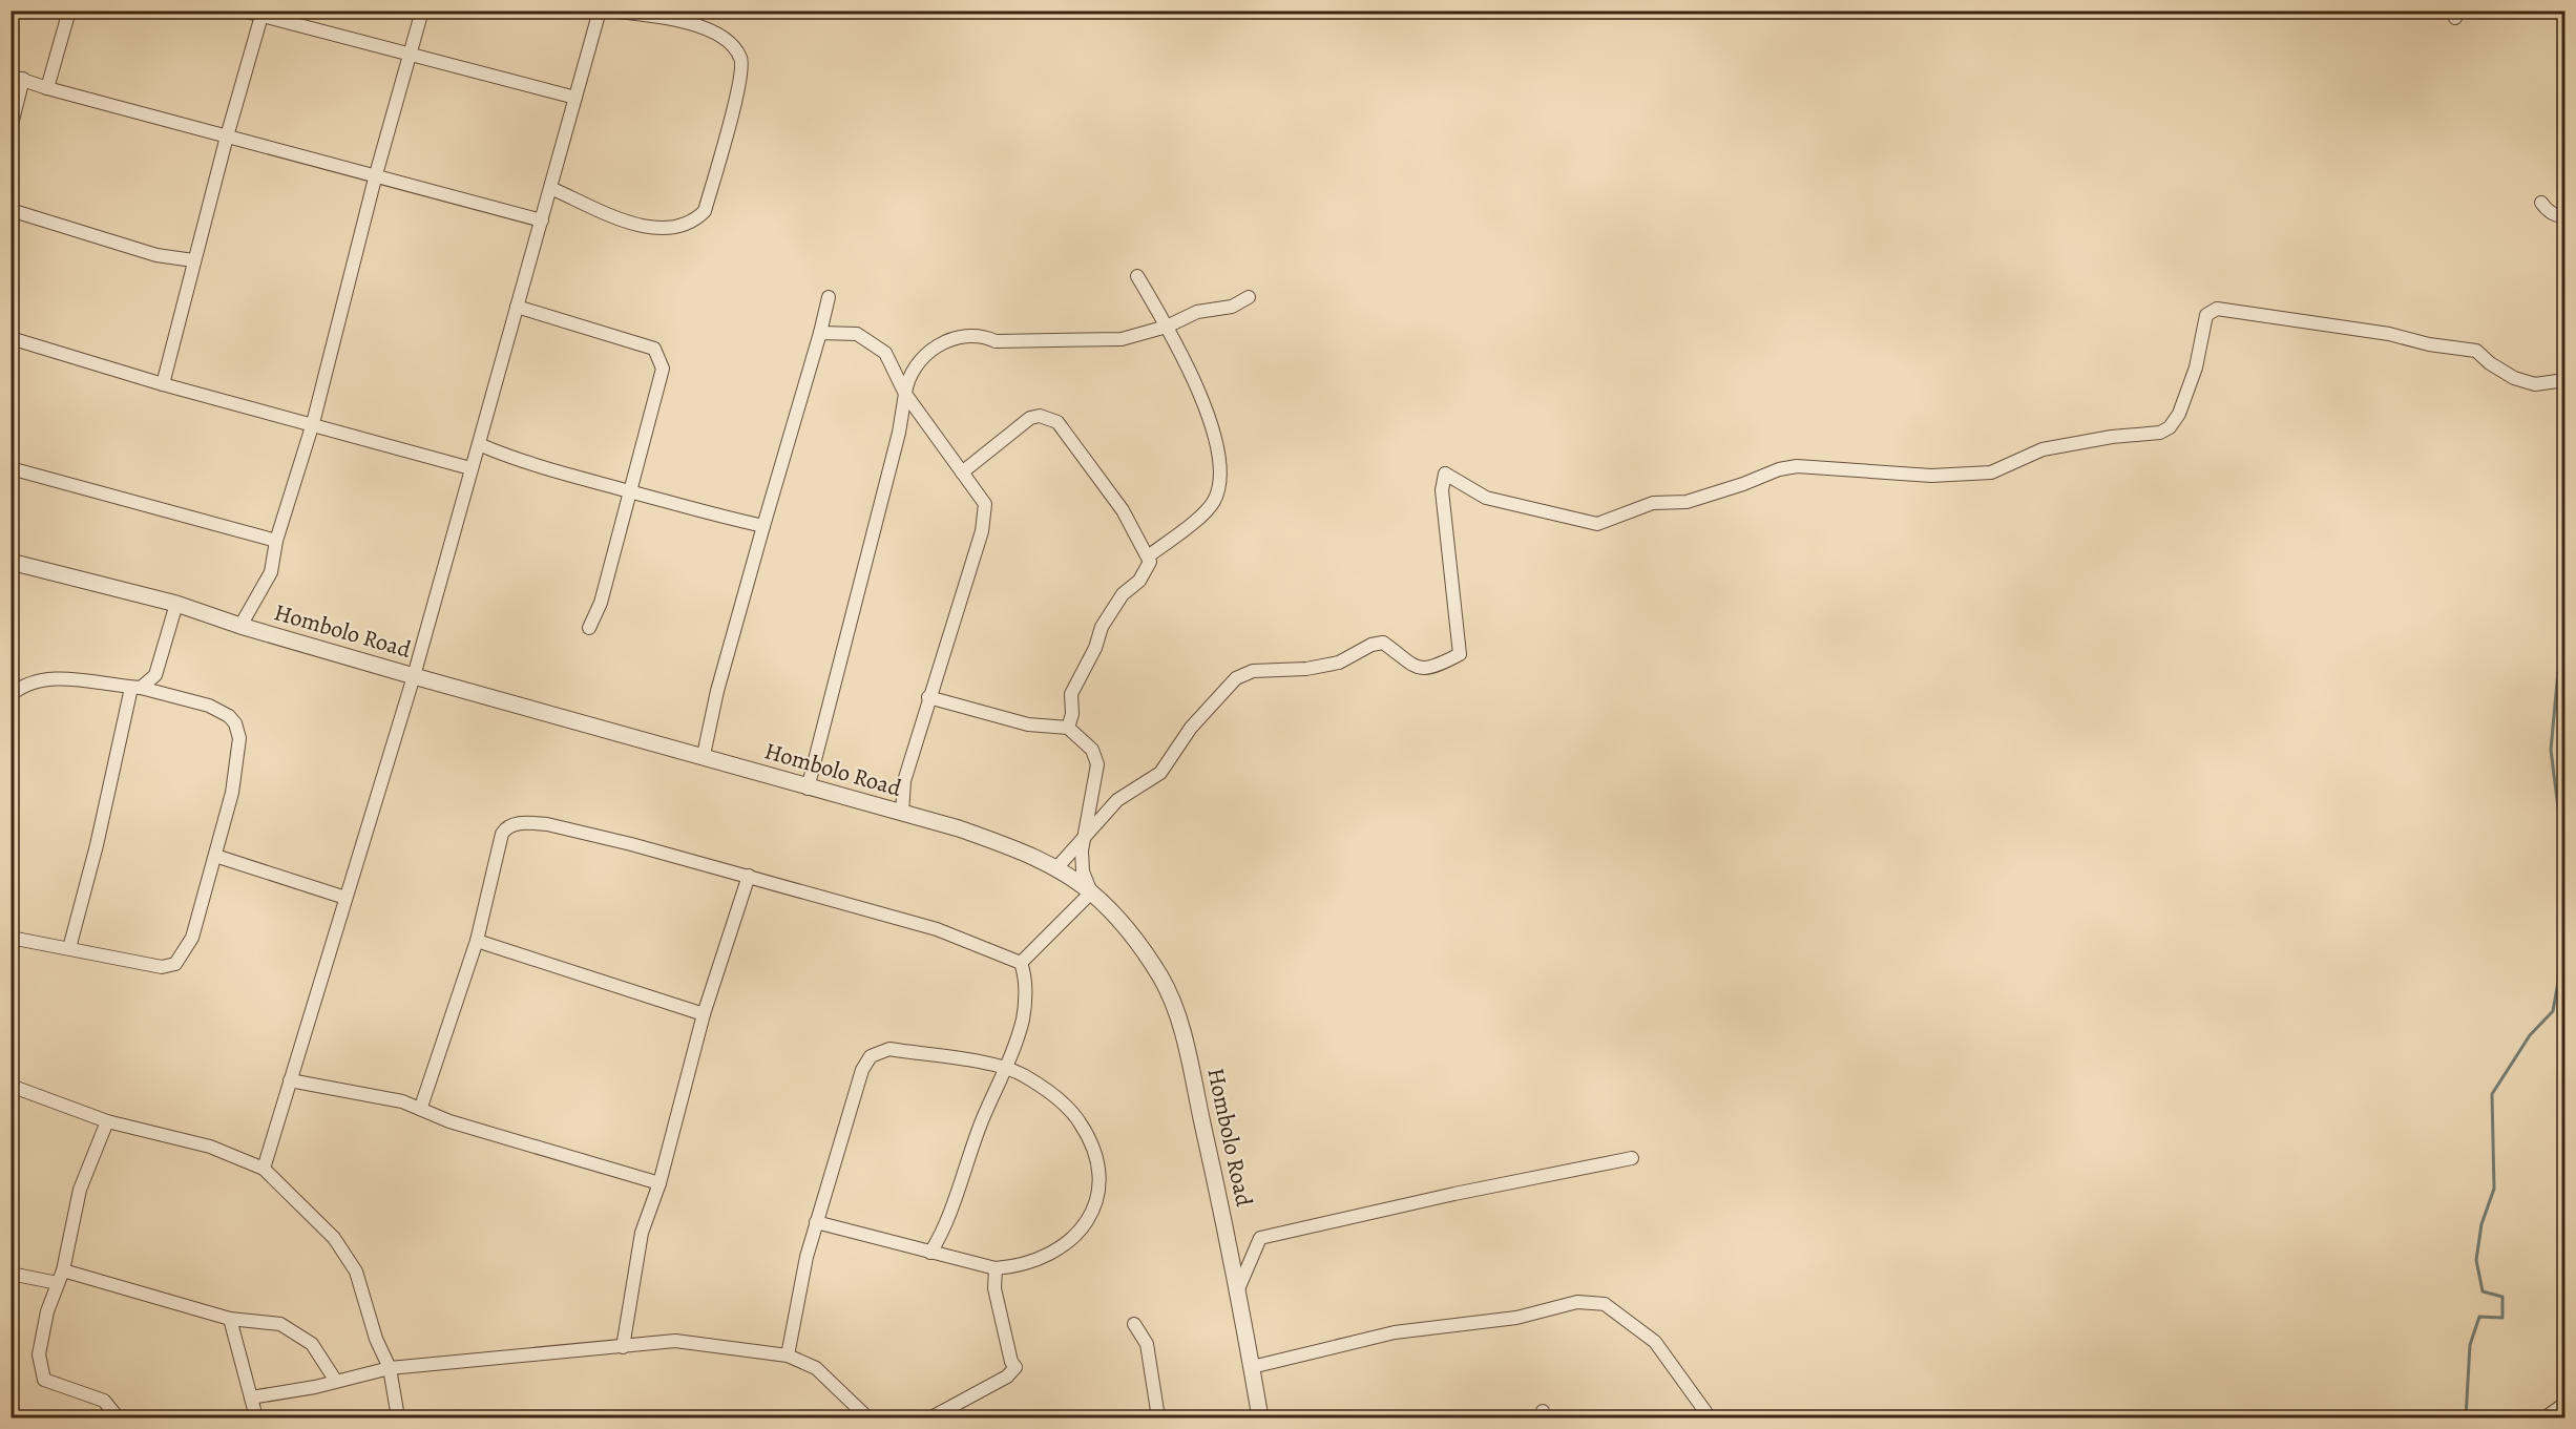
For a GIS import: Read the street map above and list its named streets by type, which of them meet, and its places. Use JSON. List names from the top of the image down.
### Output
{
  "streets": {
    "street": ["Hombolo Road"]
  }
}
